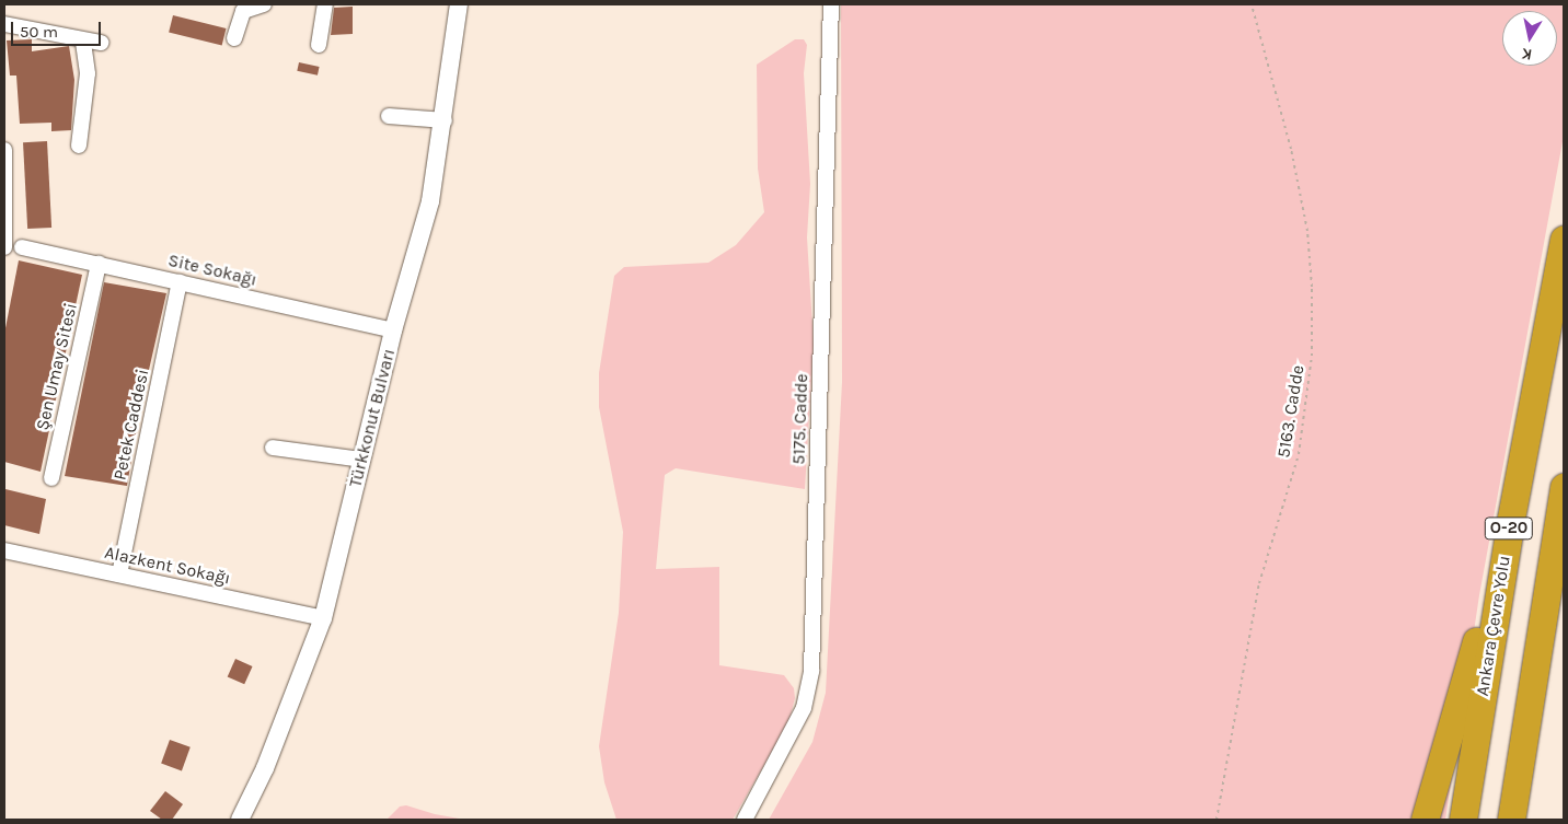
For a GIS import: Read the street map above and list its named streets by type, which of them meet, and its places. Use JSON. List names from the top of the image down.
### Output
{
  "streets": {
    "highway": ["O-20", "Ankara Çevre Yolu"],
    "street": [
      "Site Sokağı",
      "Şen Umay Sitesi",
      "Türkkonut Bulvarı",
      "5175. Cadde",
      "Petek Caddesi",
      "Alazkent Sokağı"
    ],
    "path": ["5163. Cadde"]
  },
  "crossings": [
    ["Site Sokağı", "Şen Umay Sitesi"],
    ["Site Sokağı", "Türkkonut Bulvarı"],
    ["Site Sokağı", "Petek Caddesi"],
    ["Türkkonut Bulvarı", "Alazkent Sokağı"],
    ["Petek Caddesi", "Alazkent Sokağı"]
  ],
  "scale_bar": "50 m",
  "north": "bottom"
}
